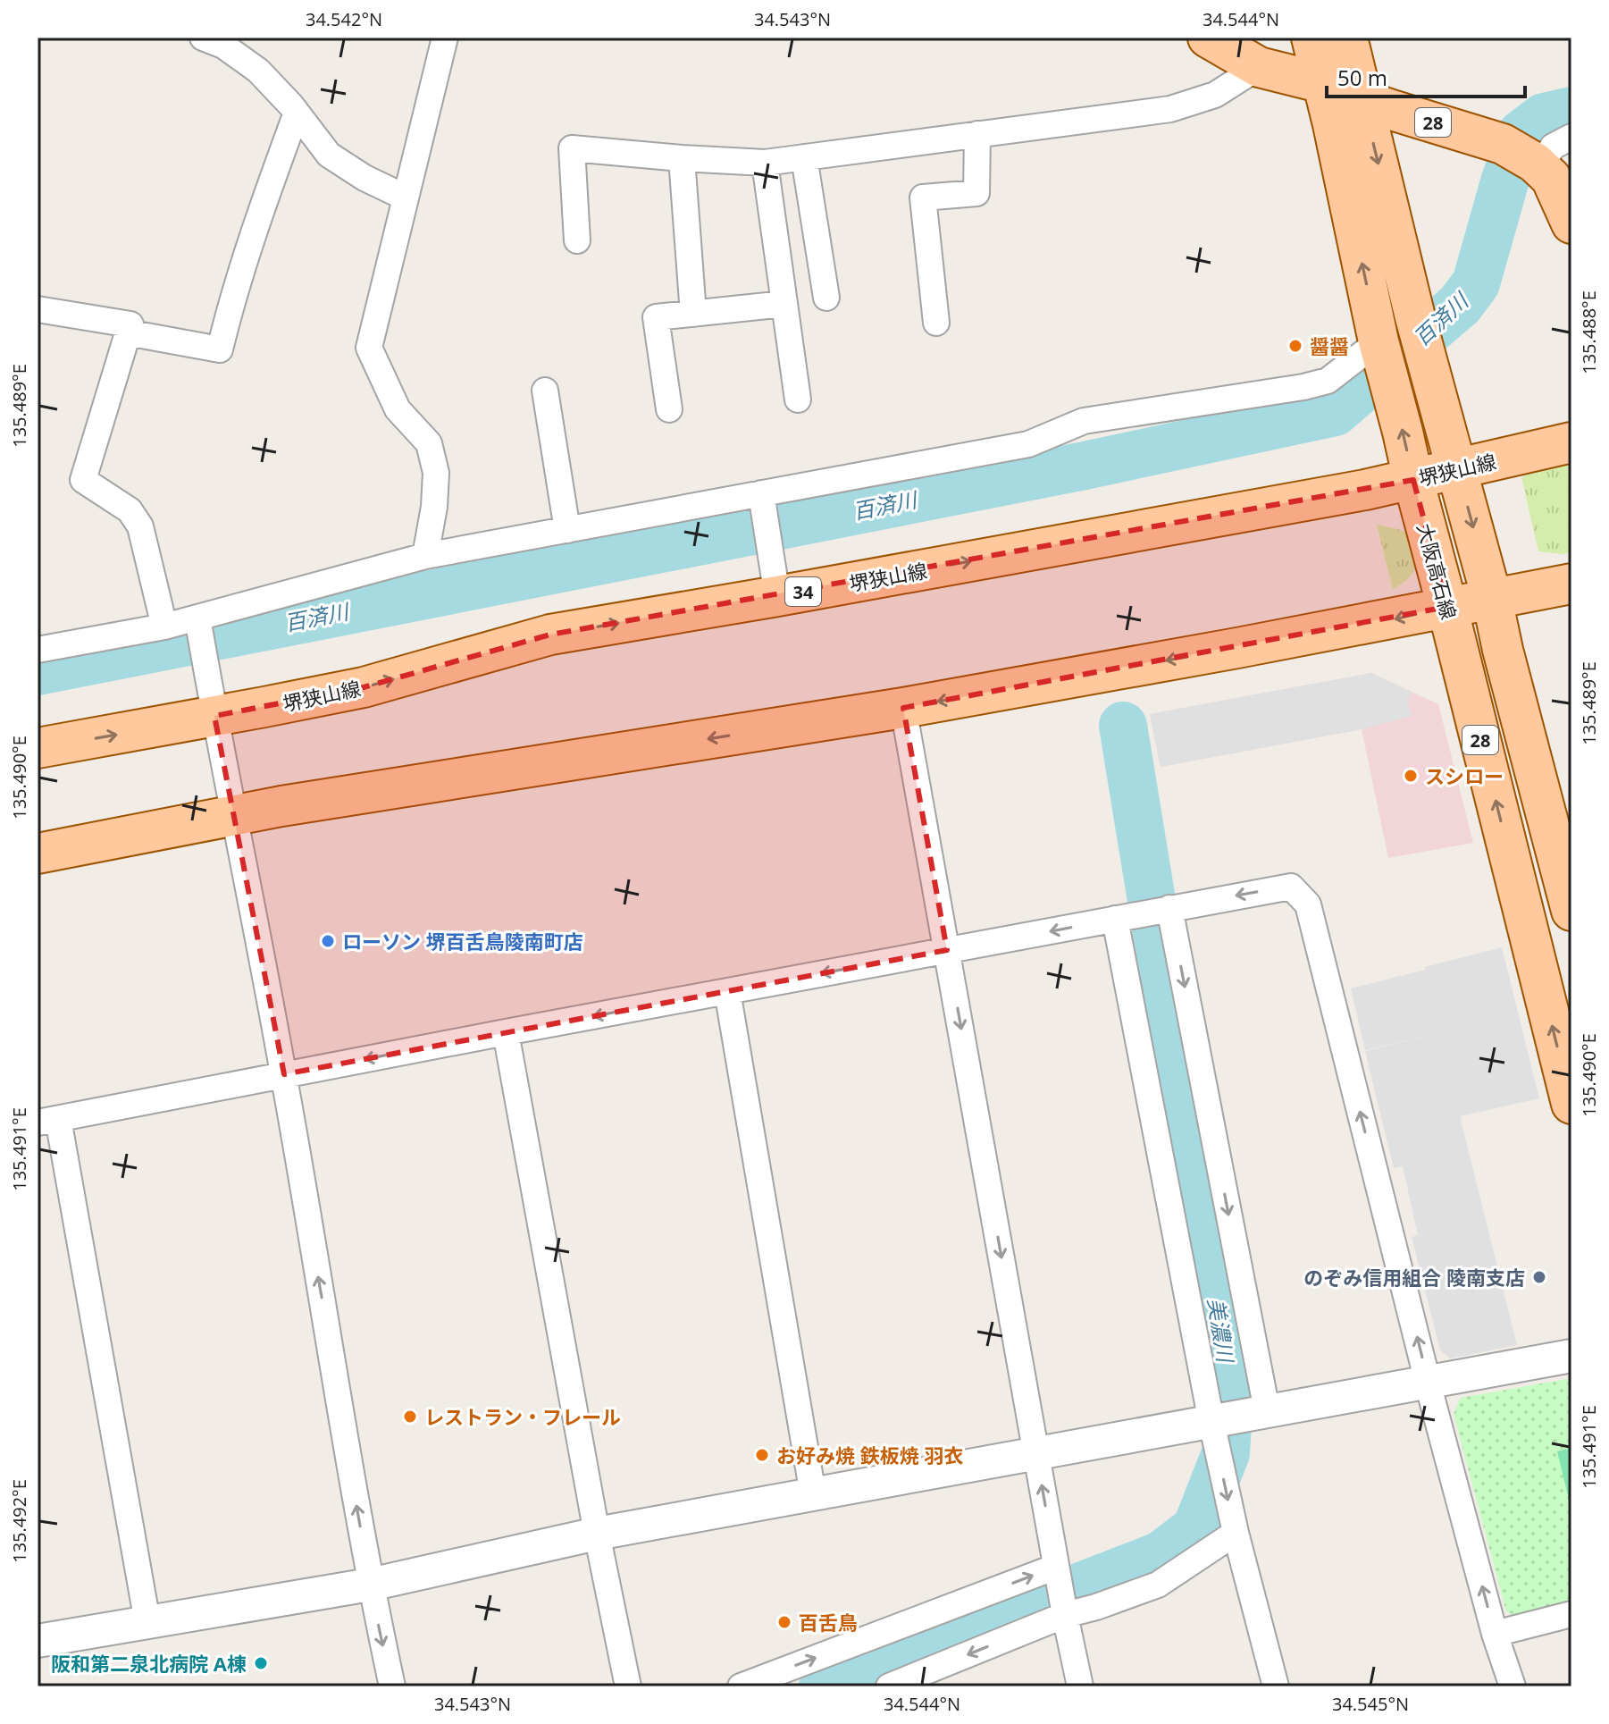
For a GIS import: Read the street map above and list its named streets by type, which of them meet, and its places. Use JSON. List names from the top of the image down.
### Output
{
  "streets": {
    "main road": [
      "28",
      "堺狭山線",
      "大阪高石線",
      "34"
    ]
  },
  "crossings": [
    ["28", "堺狭山線"],
    ["28", "大阪高石線"],
    ["堺狭山線", "大阪高石線"]
  ],
  "water": ["百済川", "美濃川"],
  "places": [
    "醤醤",
    "スシロー",
    "ローソン 堺百舌鳥陵南町店",
    "のぞみ信用組合 陵南支店",
    "レストラン・フレール",
    "お好み焼 鉄板焼 羽衣",
    "百舌鳥",
    "阪和第二泉北病院 A棟"
  ],
  "scale_bar": "50 m",
  "coordinates": [
    "34.542°N",
    "34.543°N",
    "34.544°N",
    "135.488°E",
    "135.489°E",
    "135.490°E",
    "135.491°E",
    "135.492°E",
    "34.545°N"
  ]
}
